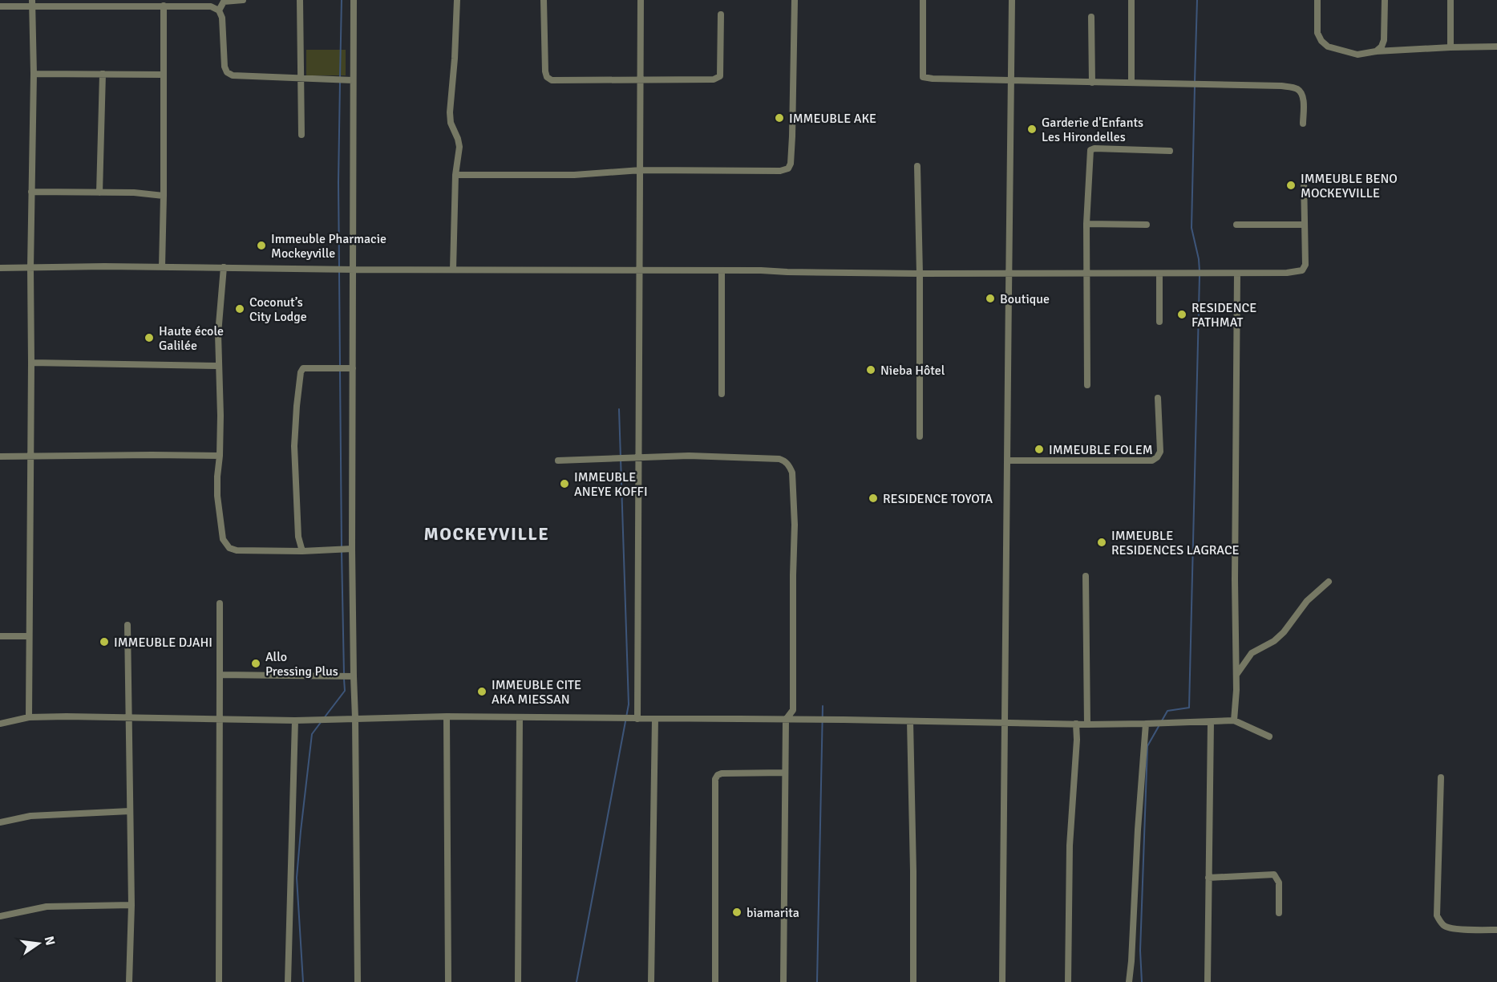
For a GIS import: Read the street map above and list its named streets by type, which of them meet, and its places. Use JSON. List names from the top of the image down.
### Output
{
  "districts": ["MOCKEYVILLE"],
  "places": [
    "IMMEUBLE AKE",
    "Garderie d'Enfants Les Hirondelles",
    "IMMEUBLE BENO MOCKEYVILLE",
    "Immeuble Pharmacie Mockeyville",
    "Boutique",
    "Coconut’s City Lodge",
    "RESIDENCE FATHMAT",
    "Haute école Galilée",
    "Nieba Hôtel",
    "IMMEUBLE FOLEM",
    "IMMEUBLE ANEYE KOFFI",
    "RESIDENCE TOYOTA",
    "IMMEUBLE RESIDENCES LAGRACE",
    "IMMEUBLE DJAHI",
    "Allo Pressing Plus",
    "IMMEUBLE CITE AKA MIESSAN",
    "biamarita"
  ],
  "north": "right"
}
